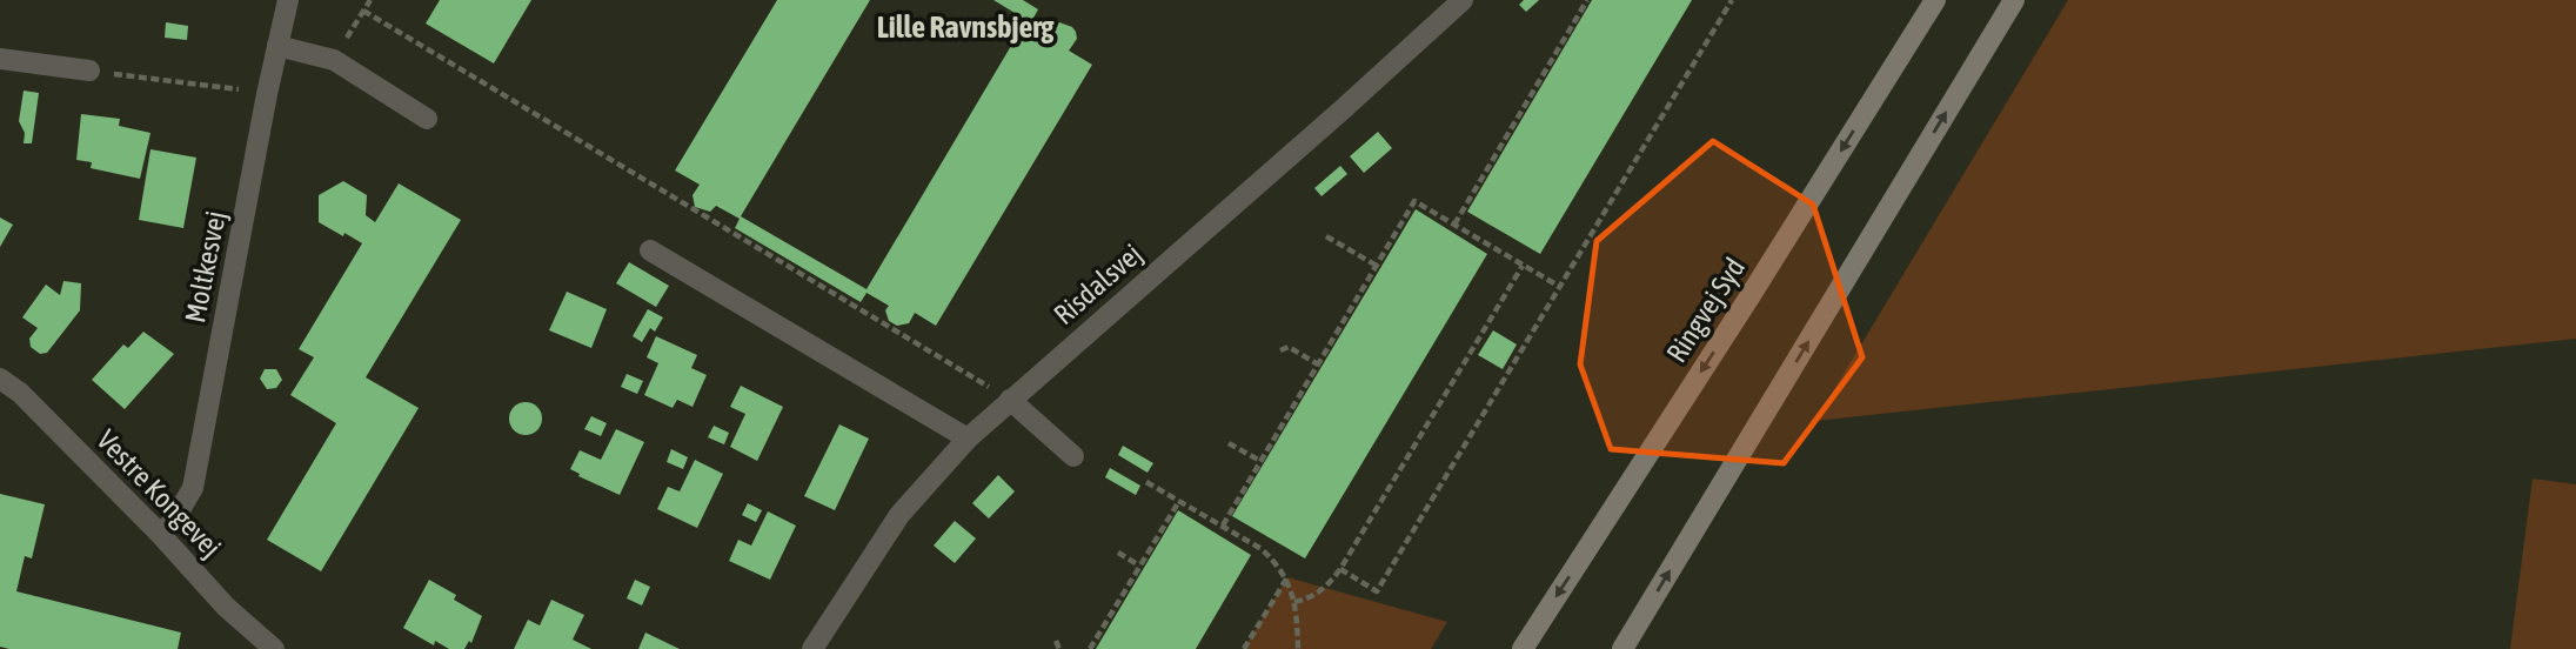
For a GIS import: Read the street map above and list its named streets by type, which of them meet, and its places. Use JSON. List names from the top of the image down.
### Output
{
  "streets": {
    "main road": ["Ringvej Syd"],
    "street": ["Moltkesvej", "Risdalsvej", "Vestre Kongevej"]
  },
  "crossings": [
    ["Moltkesvej", "Vestre Kongevej"]
  ],
  "districts": ["Lille Ravnsbjerg"]
}
